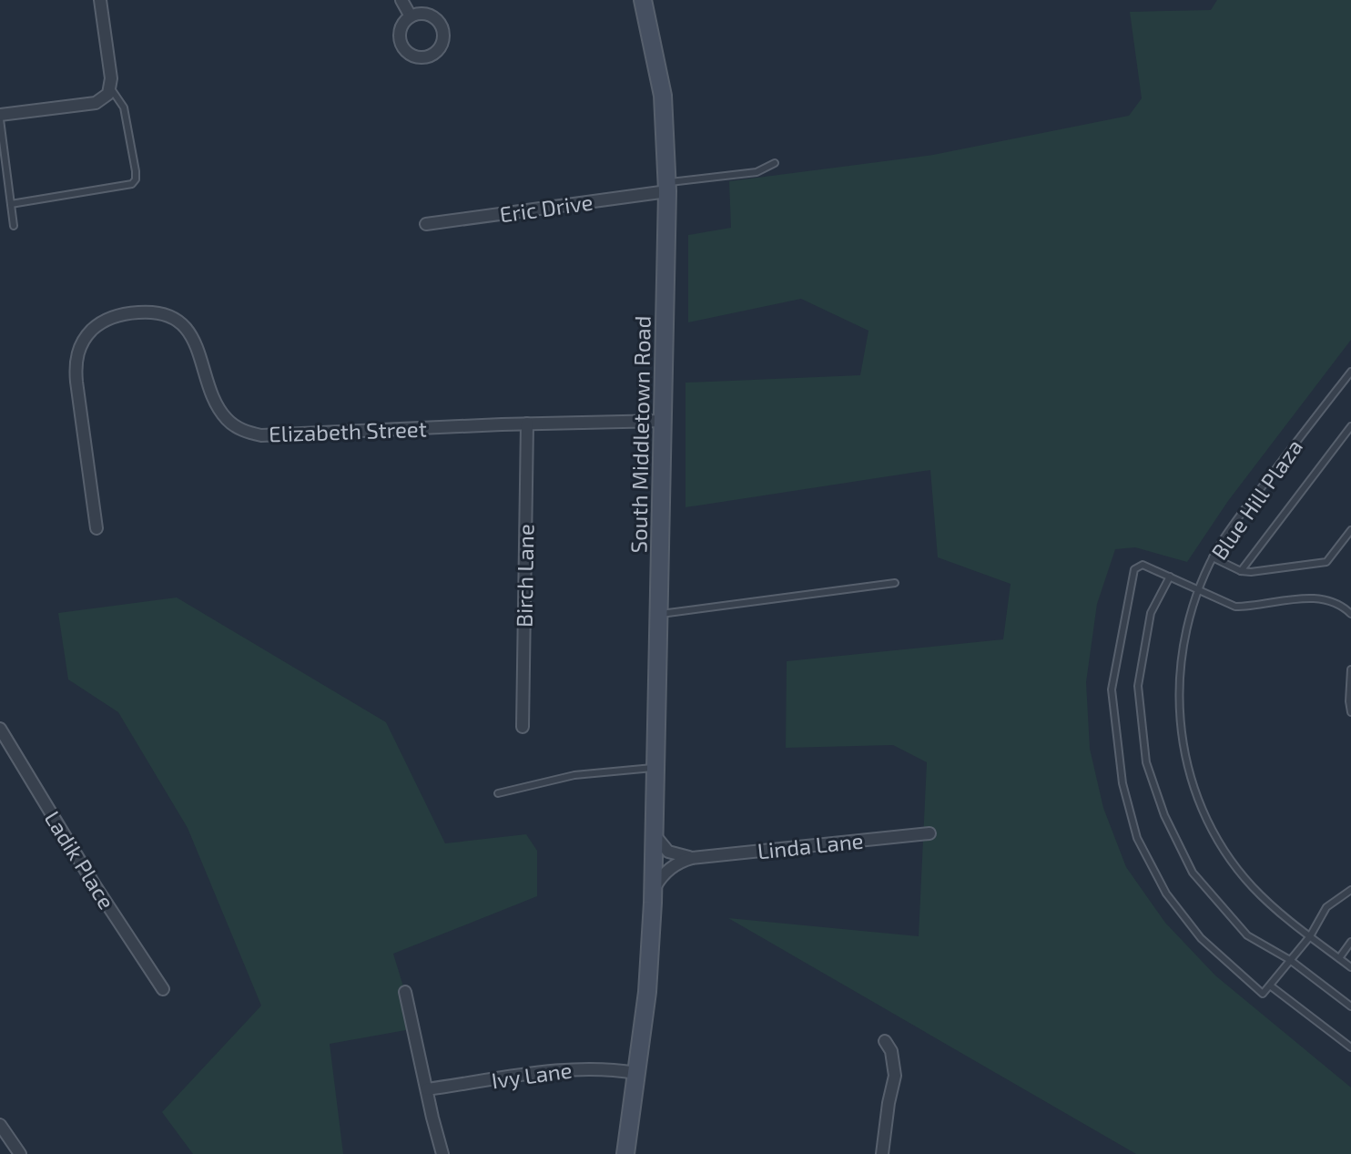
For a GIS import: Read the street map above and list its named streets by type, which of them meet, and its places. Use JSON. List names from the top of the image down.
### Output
{
  "streets": {
    "street": [
      "Eric Drive",
      "Elizabeth Street",
      "South Middletown Road",
      "Birch Lane",
      "Linda Lane",
      "Ladik Place",
      "Ivy Lane"
    ],
    "lane": ["Blue Hill Plaza"]
  },
  "crossings": [
    ["Eric Drive", "South Middletown Road"],
    ["Elizabeth Street", "South Middletown Road"],
    ["Elizabeth Street", "Birch Lane"],
    ["South Middletown Road", "Linda Lane"],
    ["South Middletown Road", "Ivy Lane"]
  ]
}
